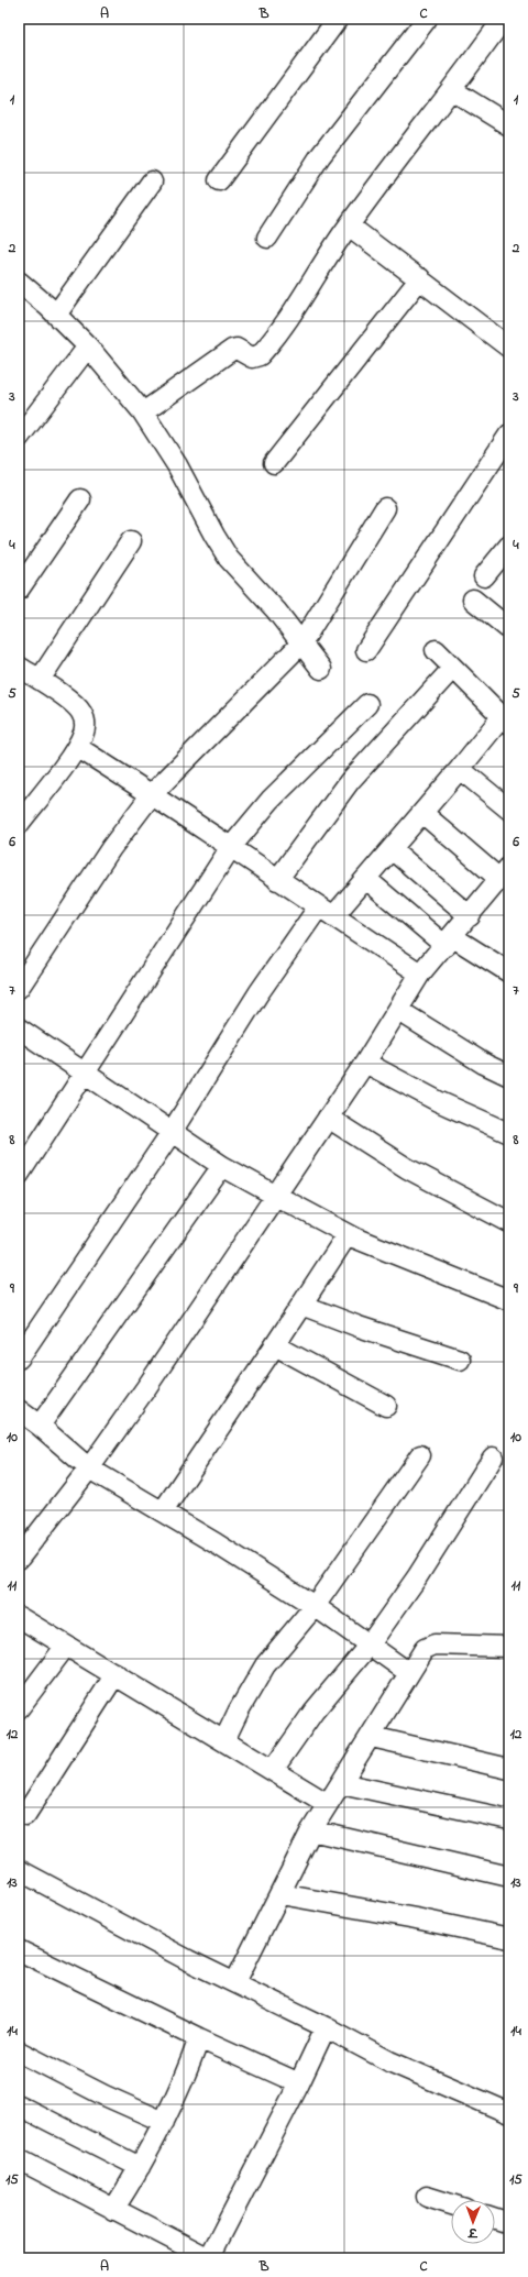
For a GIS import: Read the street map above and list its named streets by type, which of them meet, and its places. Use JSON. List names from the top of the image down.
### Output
{
  "north": "bottom",
  "grid": {
    "columns": ["A", "B", "C"],
    "rows": [
      "1",
      "2",
      "3",
      "4",
      "5",
      "6",
      "7",
      "8",
      "9",
      "10",
      "11",
      "12",
      "13",
      "14",
      "15"
    ]
  }
}
